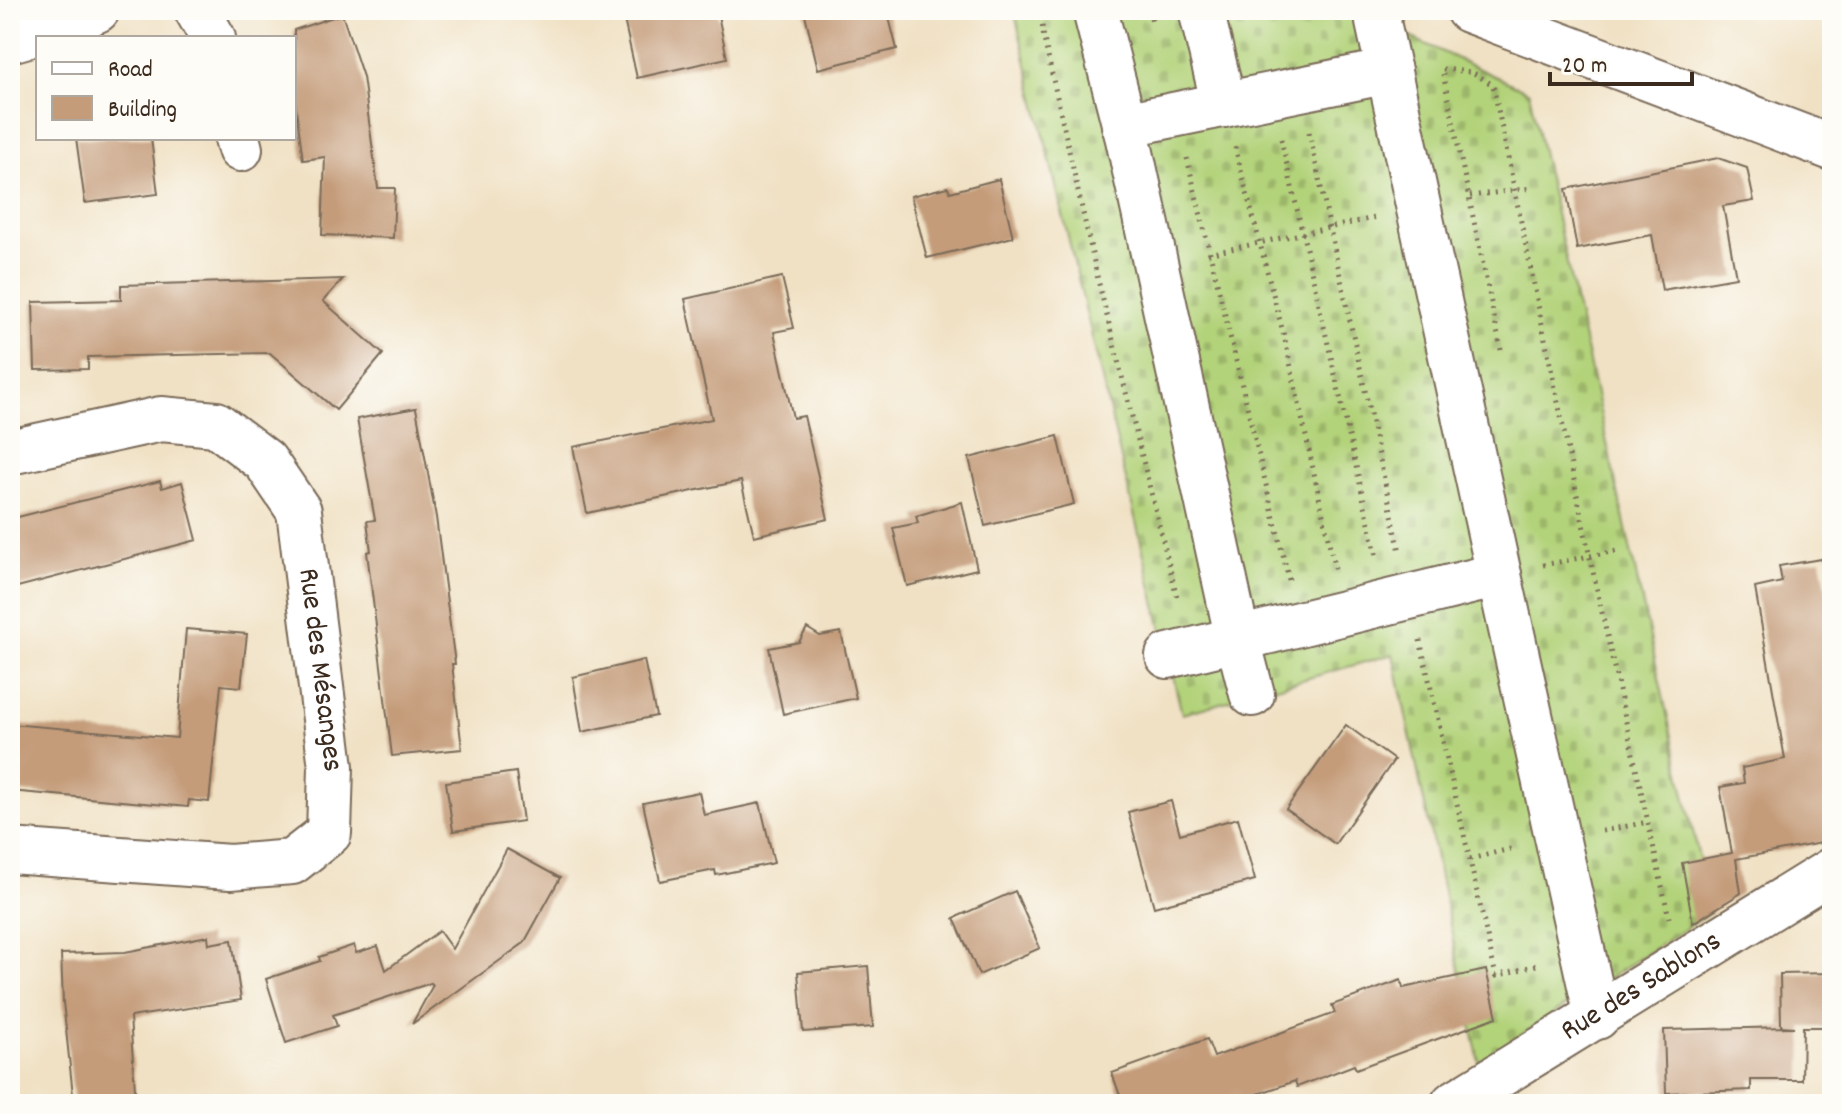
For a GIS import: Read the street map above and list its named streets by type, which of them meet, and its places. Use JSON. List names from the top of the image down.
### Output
{
  "streets": {
    "street": ["Rue des Mésanges", "Rue des Sablons"]
  },
  "legend": ["Road", "Building"],
  "scale_bar": "20 m"
}
